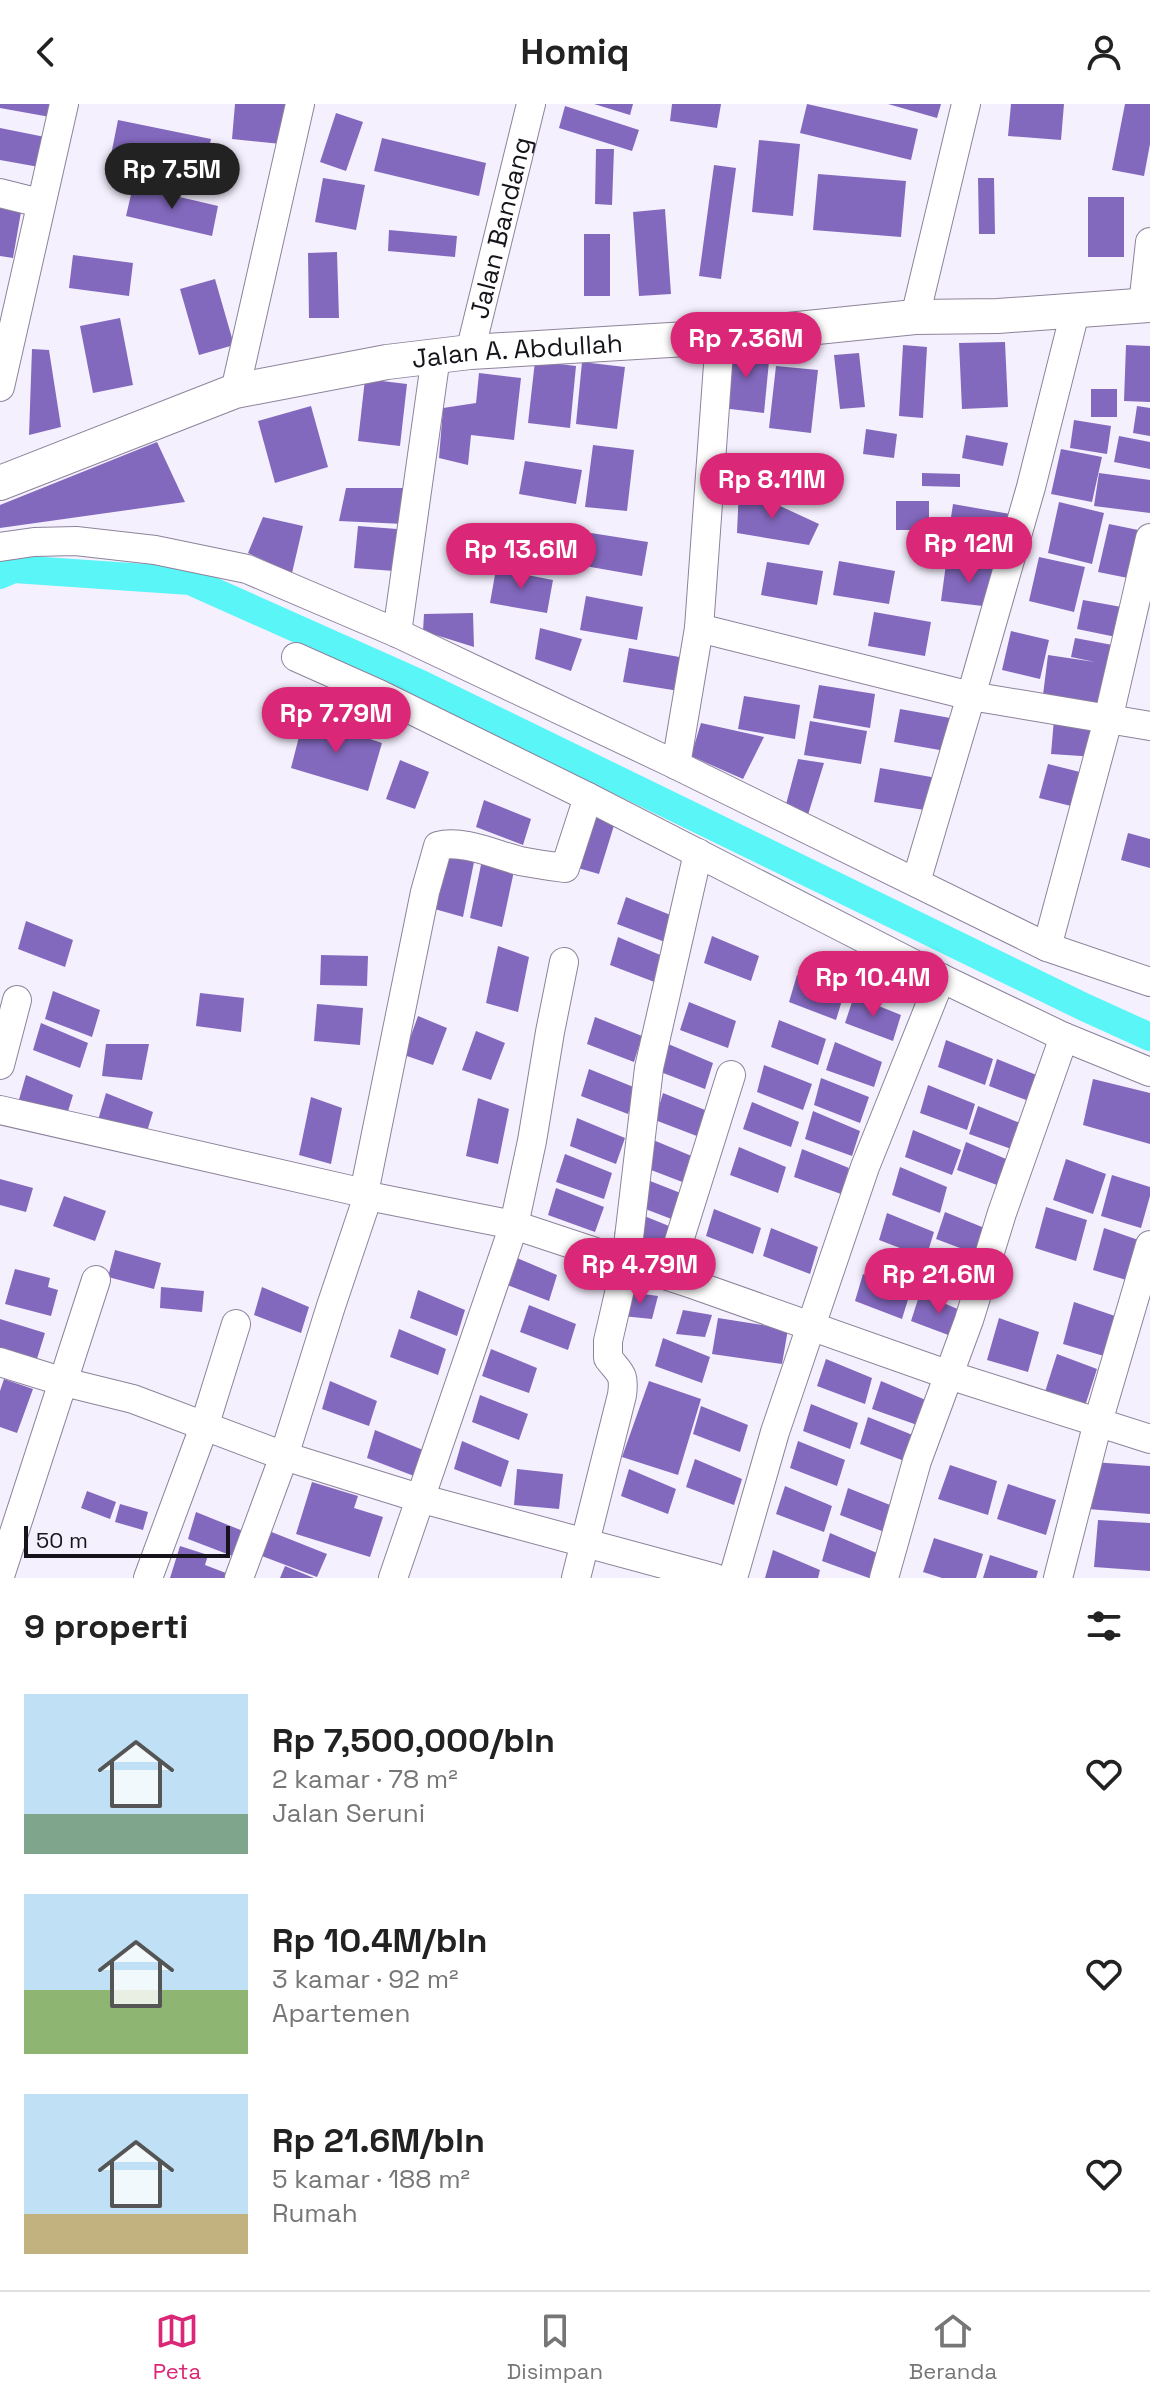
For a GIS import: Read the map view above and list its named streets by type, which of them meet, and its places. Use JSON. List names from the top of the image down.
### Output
{
  "streets": {
    "street": ["Jalan Bandang", "Jalan A. Abdullah"]
  },
  "crossings": [
    ["Jalan Bandang", "Jalan A. Abdullah"]
  ],
  "scale_bar": "50 m",
  "page": {
    "header": "Homiq",
    "price": [
      "Rp 7.5M",
      "Rp 7.36M",
      "Rp 8.11M",
      "Rp 12M",
      "Rp 13.6M",
      "Rp 7.79M",
      "Rp 10.4M",
      "Rp 4.79M",
      "Rp 21.6M"
    ],
    "scale": "50 m",
    "heading": "9 properti",
    "list": [
      {
        "name": "Rp 7,500,000/bln",
        "note": "2 kamar · 78 m² · Jalan Seruni"
      },
      {
        "name": "Rp 10.4M/bln",
        "note": "3 kamar · 92 m² · Apartemen"
      },
      {
        "name": "Rp 21.6M/bln",
        "note": "5 kamar · 188 m² · Rumah"
      }
    ],
    "tabs": ["Peta", "Disimpan", "Beranda"]
  }
}
